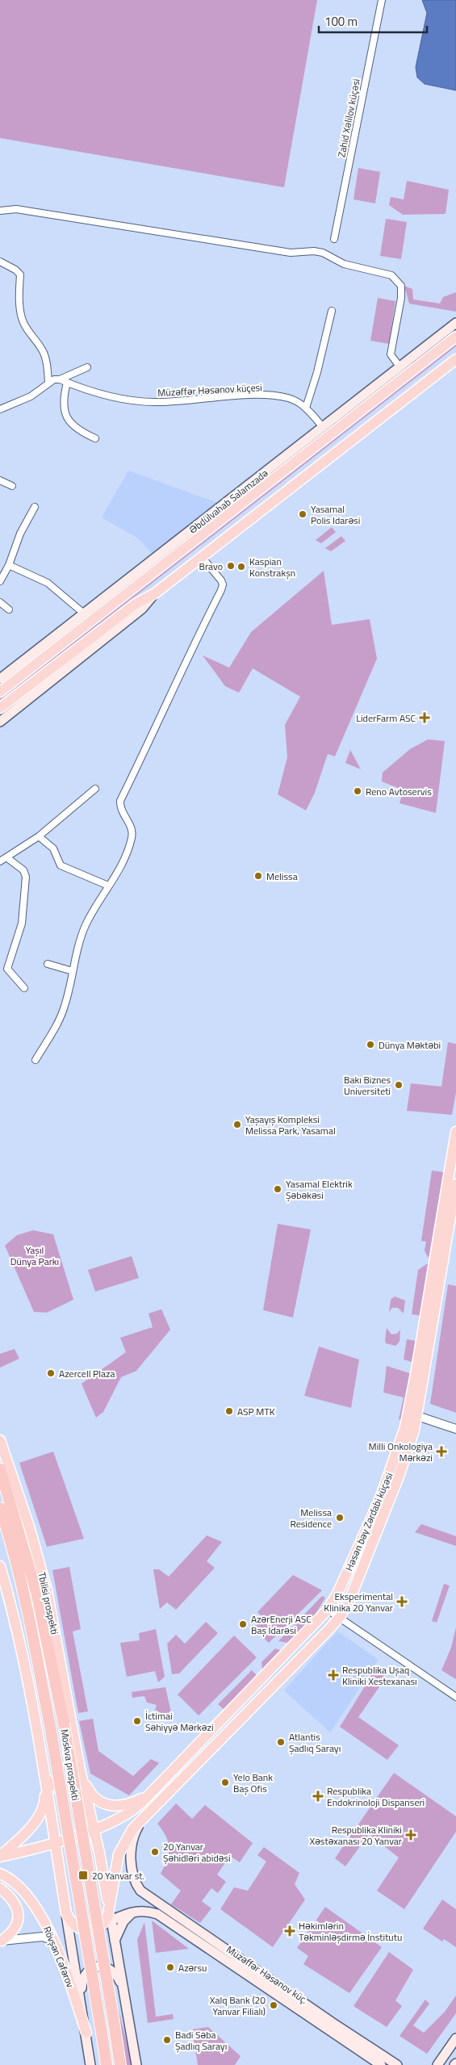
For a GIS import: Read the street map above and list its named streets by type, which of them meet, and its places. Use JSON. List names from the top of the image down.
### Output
{
  "streets": {
    "highway": ["Moskva prospekti"],
    "main road": [
      "Əbdülvahab Salamzadə",
      "Həsən bəy Zərdabi küçəsi",
      "Tbilisi prospekti",
      "Rövşən Cəfərov",
      "Müzəffər Həsənov küç."
    ],
    "street": ["Zahid Xəlilov küçəsi", "Müzəffər Həsənov küçesi"]
  },
  "crossings": [
    ["Müzəffər Həsənov küçesi", "Əbdülvahab Salamzadə"],
    ["Həsən bəy Zərdabi küçəsi", "Müzəffər Həsənov küç."]
  ],
  "parks": ["Yaşıl Dünya Parkı"],
  "places": {
    "other": [
      "Yasamal Polis Idarəsi",
      "Bravo",
      "Kaspian Konstrakşn",
      "Reno Avtoservis",
      "Melissa",
      "Dünya Məktəbi",
      "Bakı Biznes Universiteti",
      "Yaşayış Kompleksi Melissa Park, Yasamal",
      "Yasamal Elektrik Şəbəkəsi",
      "Azercell Plaza",
      "ASP MTK",
      "Melissa Residence",
      "AzərEnerji ASC Baş İdarəsi",
      "İctimai Səhiyyə Mərkəzi",
      "Atlantis Şadlıq Sarayı",
      "Yelo Bank Baş Ofis",
      "20 Yanvar Şəhidləri abidəsi",
      "Azərsu",
      "Xalq Bank (20 Yanvar Filialı)",
      "Badi Səba Şadlıq Sarayı"
    ],
    "health": [
      "LiderFarm ASC",
      "Milli Onkologiya Mərkəzi",
      "Eksperimental Klinika 20 Yanvar",
      "Respublika Uşaq Kliniki Xestexanası",
      "Respublika Endokrinoloji Dispanseri",
      "Respublika Kliniki Xəstəxanası 20 Yanvar",
      "Həkimlərin Təkminləşdirmə İnstitutu"
    ],
    "transit": ["20 Yanvar st."]
  },
  "scale_bar": "100 m"
}
